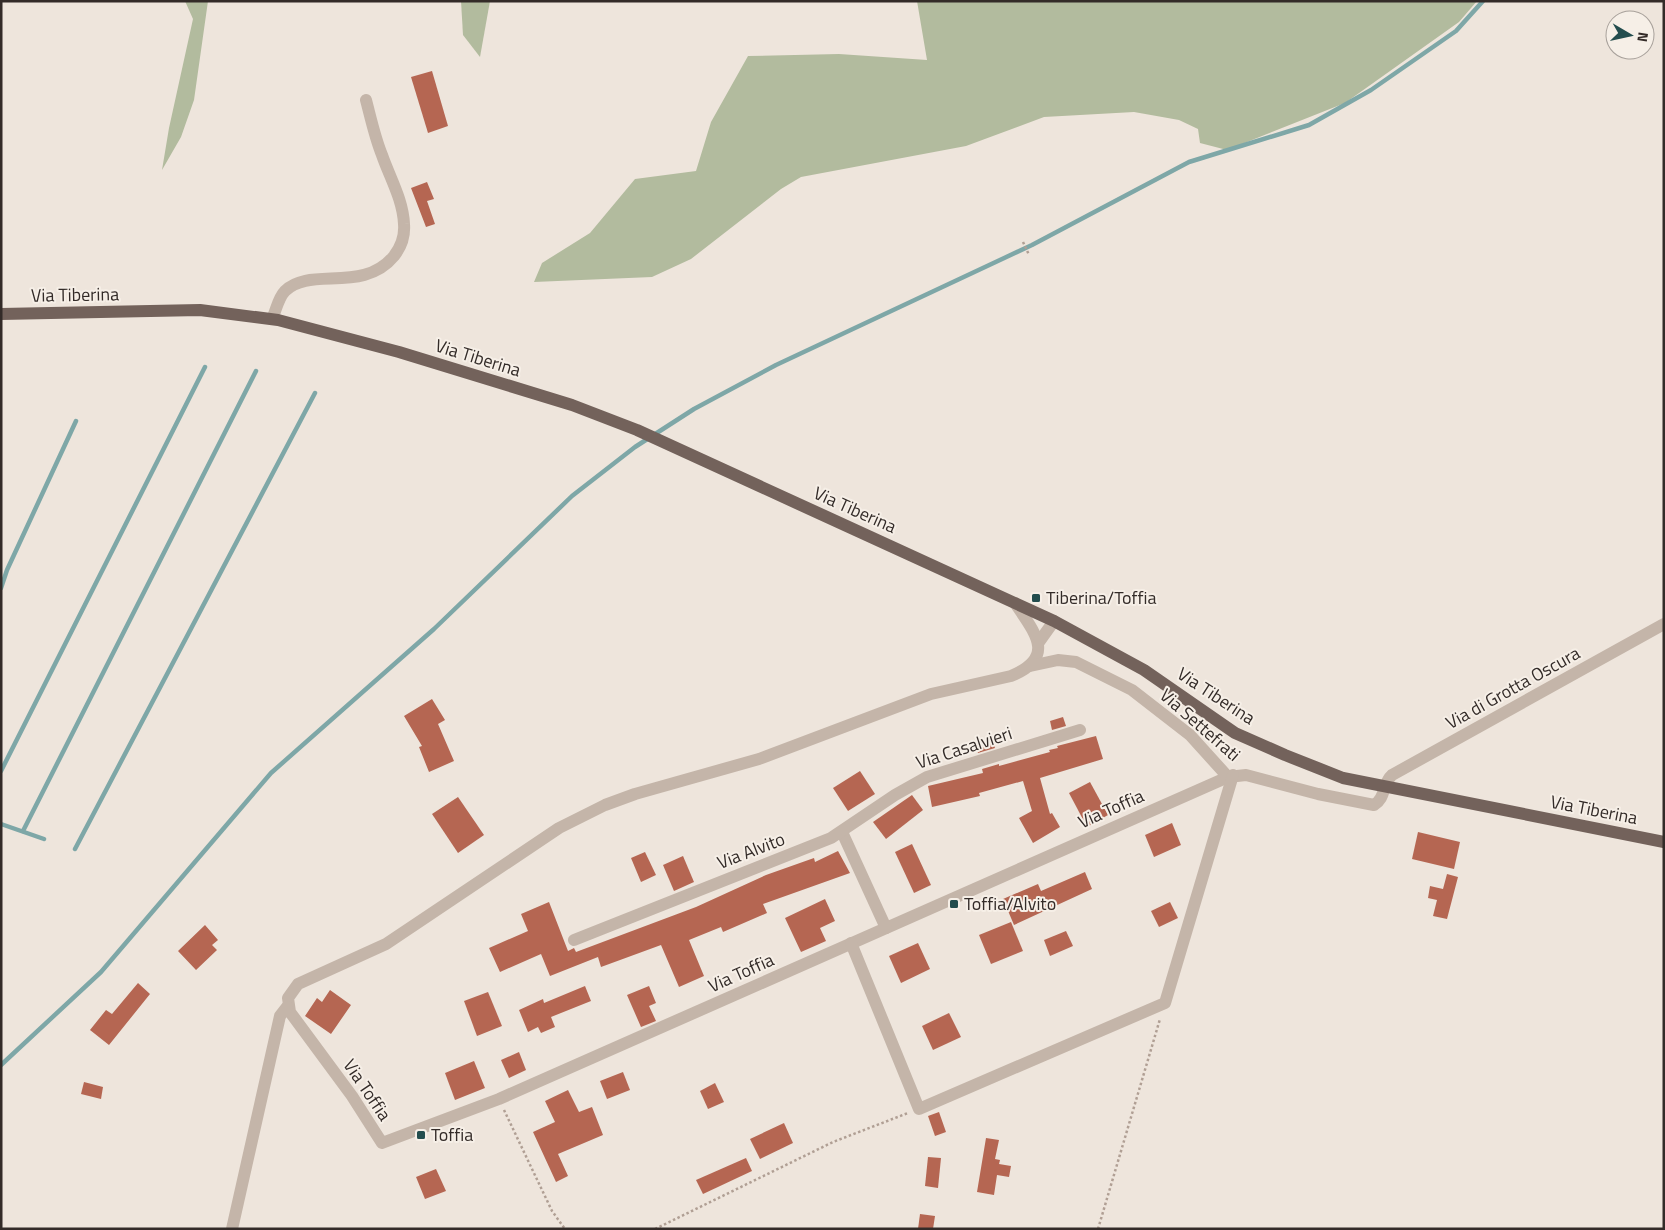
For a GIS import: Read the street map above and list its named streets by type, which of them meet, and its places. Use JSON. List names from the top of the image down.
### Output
{
  "streets": {
    "main road": ["Via Tiberina"],
    "street": [
      "Via di Grotta Oscura",
      "Via Settefrati",
      "Via Casalvieri",
      "Via Toffia",
      "Via Alvito"
    ]
  },
  "crossings": [
    ["Via Tiberina", "Via di Grotta Oscura"],
    ["Via Tiberina", "Via Settefrati"],
    ["Via di Grotta Oscura", "Via Settefrati"],
    ["Via Settefrati", "Via Toffia"],
    ["Via Casalvieri", "Via Alvito"]
  ],
  "places": {
    "transit": ["Tiberina/Toffia", "Toffia/Alvito", "Toffia"]
  },
  "north": "right"
}
